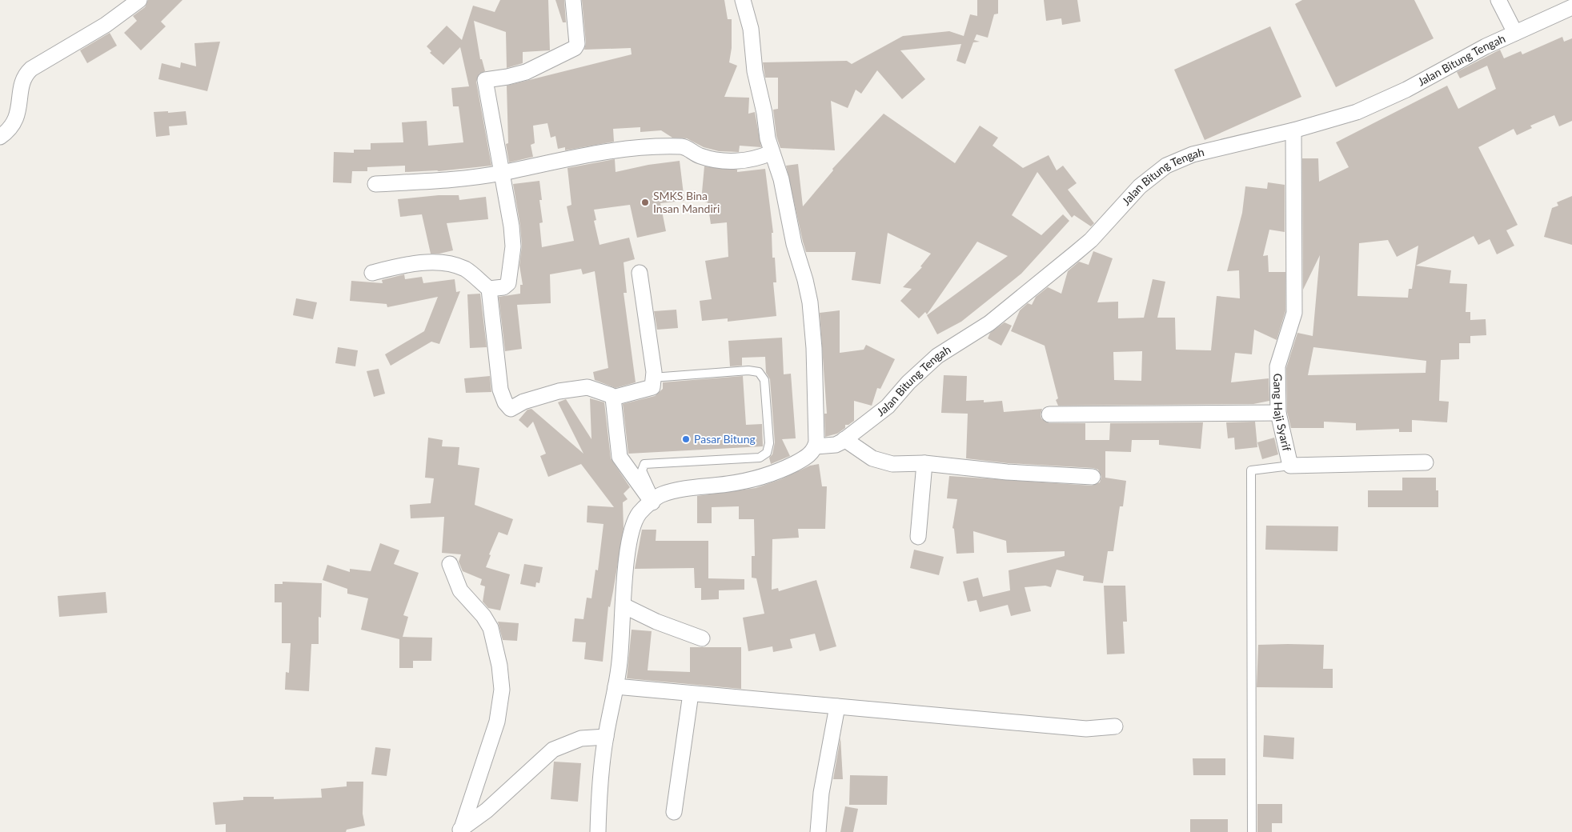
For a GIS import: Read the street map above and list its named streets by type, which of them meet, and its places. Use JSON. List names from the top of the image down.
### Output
{
  "streets": {
    "street": ["Jalan Bitung Tengah", "Gang Haji Syarif"]
  },
  "crossings": [
    ["Jalan Bitung Tengah", "Gang Haji Syarif"]
  ],
  "places": ["SMKS Bina Insan Mandiri", "Pasar Bitung"]
}
